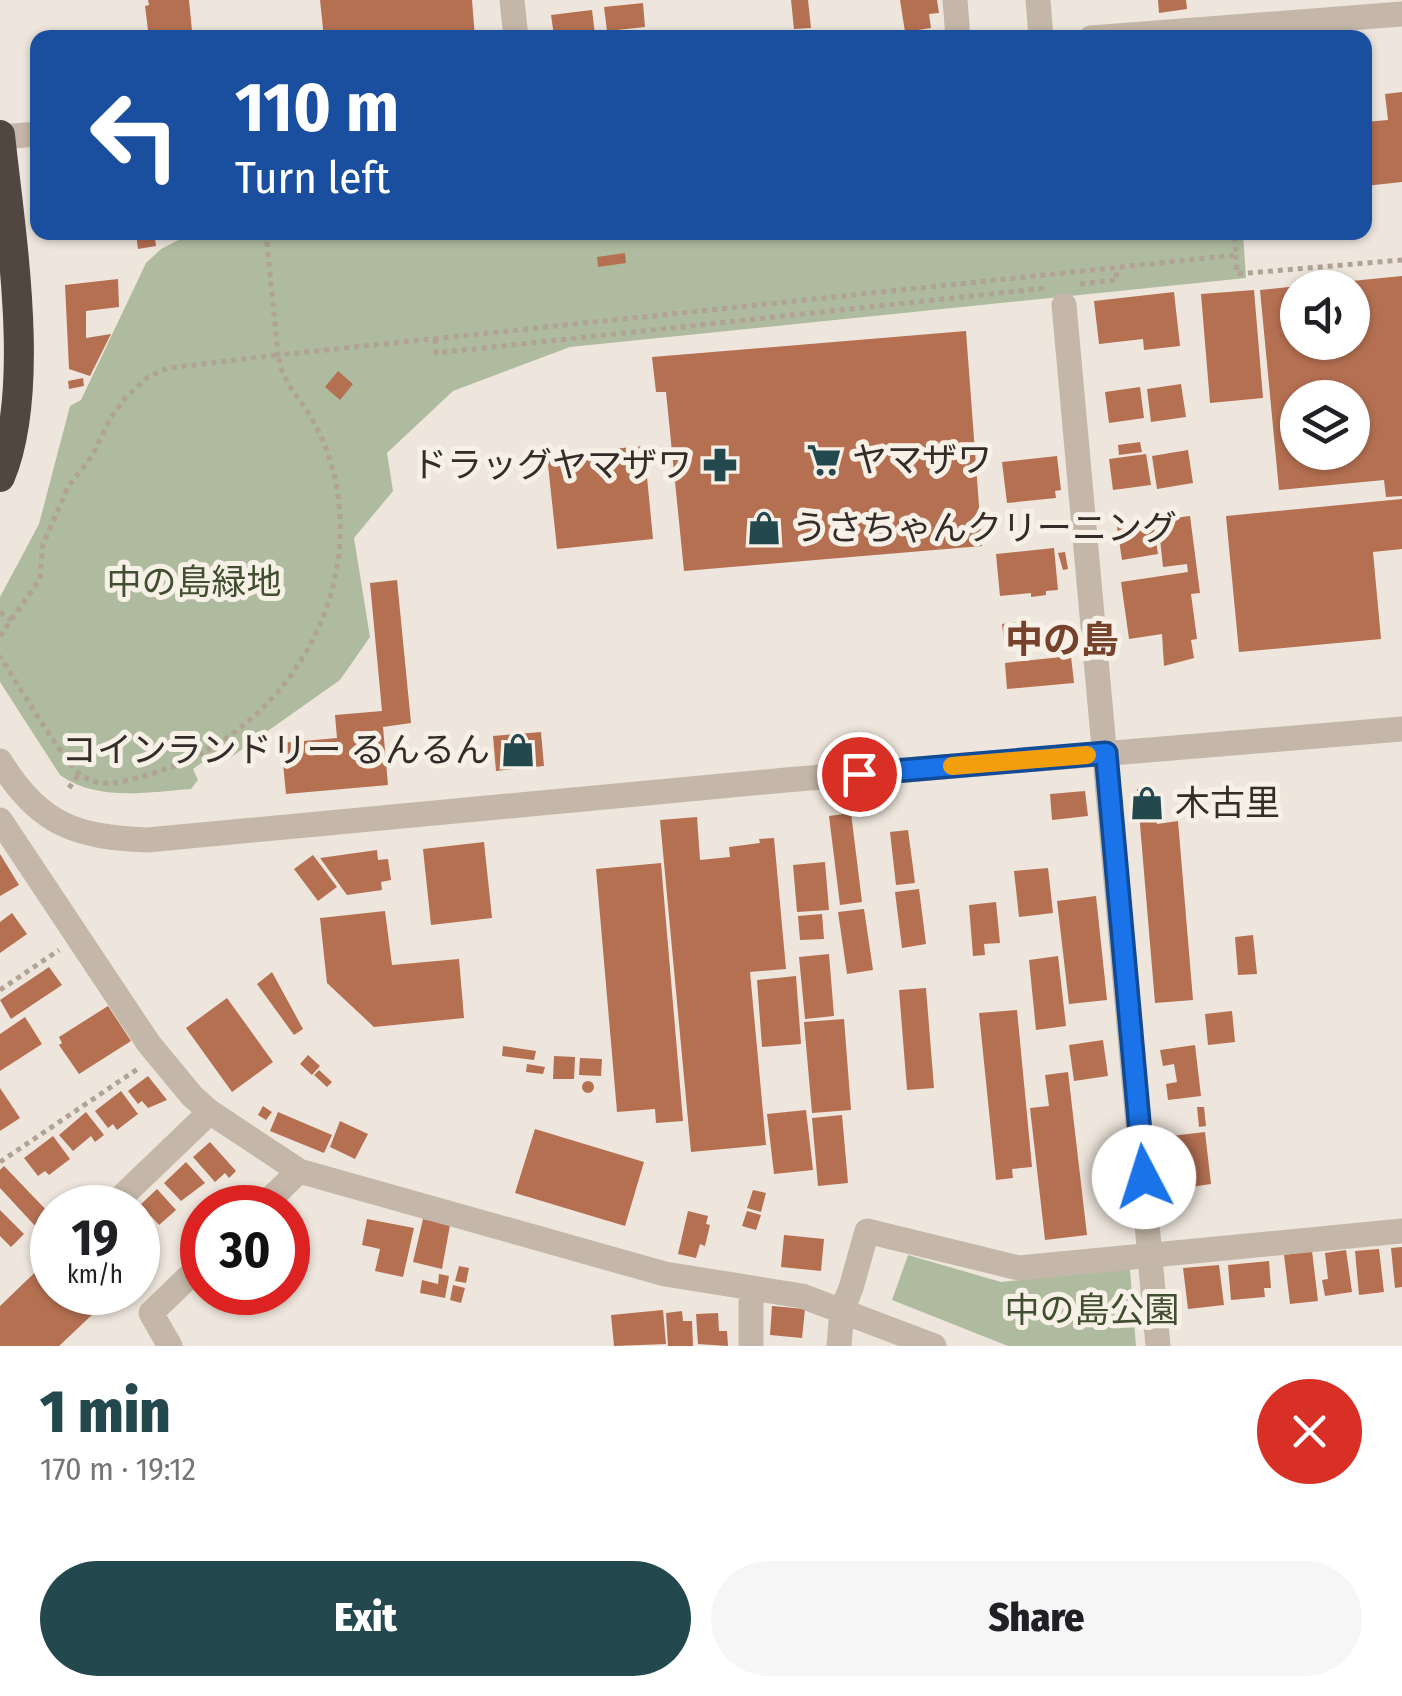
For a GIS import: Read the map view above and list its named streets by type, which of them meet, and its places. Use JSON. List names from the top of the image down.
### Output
{
  "districts": ["中の島"],
  "parks": ["中の島緑地", "中の島公園"],
  "places": {
    "supermarket": ["ヤマザワ"],
    "pharmacy": ["ドラッグヤマザワ"],
    "shop": ["うさちゃんクリーニング", "コインランドリー るんるん", "木古里"]
  },
  "page": {
    "turn": ["110 m", "Turn left"],
    "speed": "19 km/h",
    "limit": "30",
    "heading": ["1 min", "170 m · 19:12"],
    "buttons": ["Exit", "Share"]
  }
}
